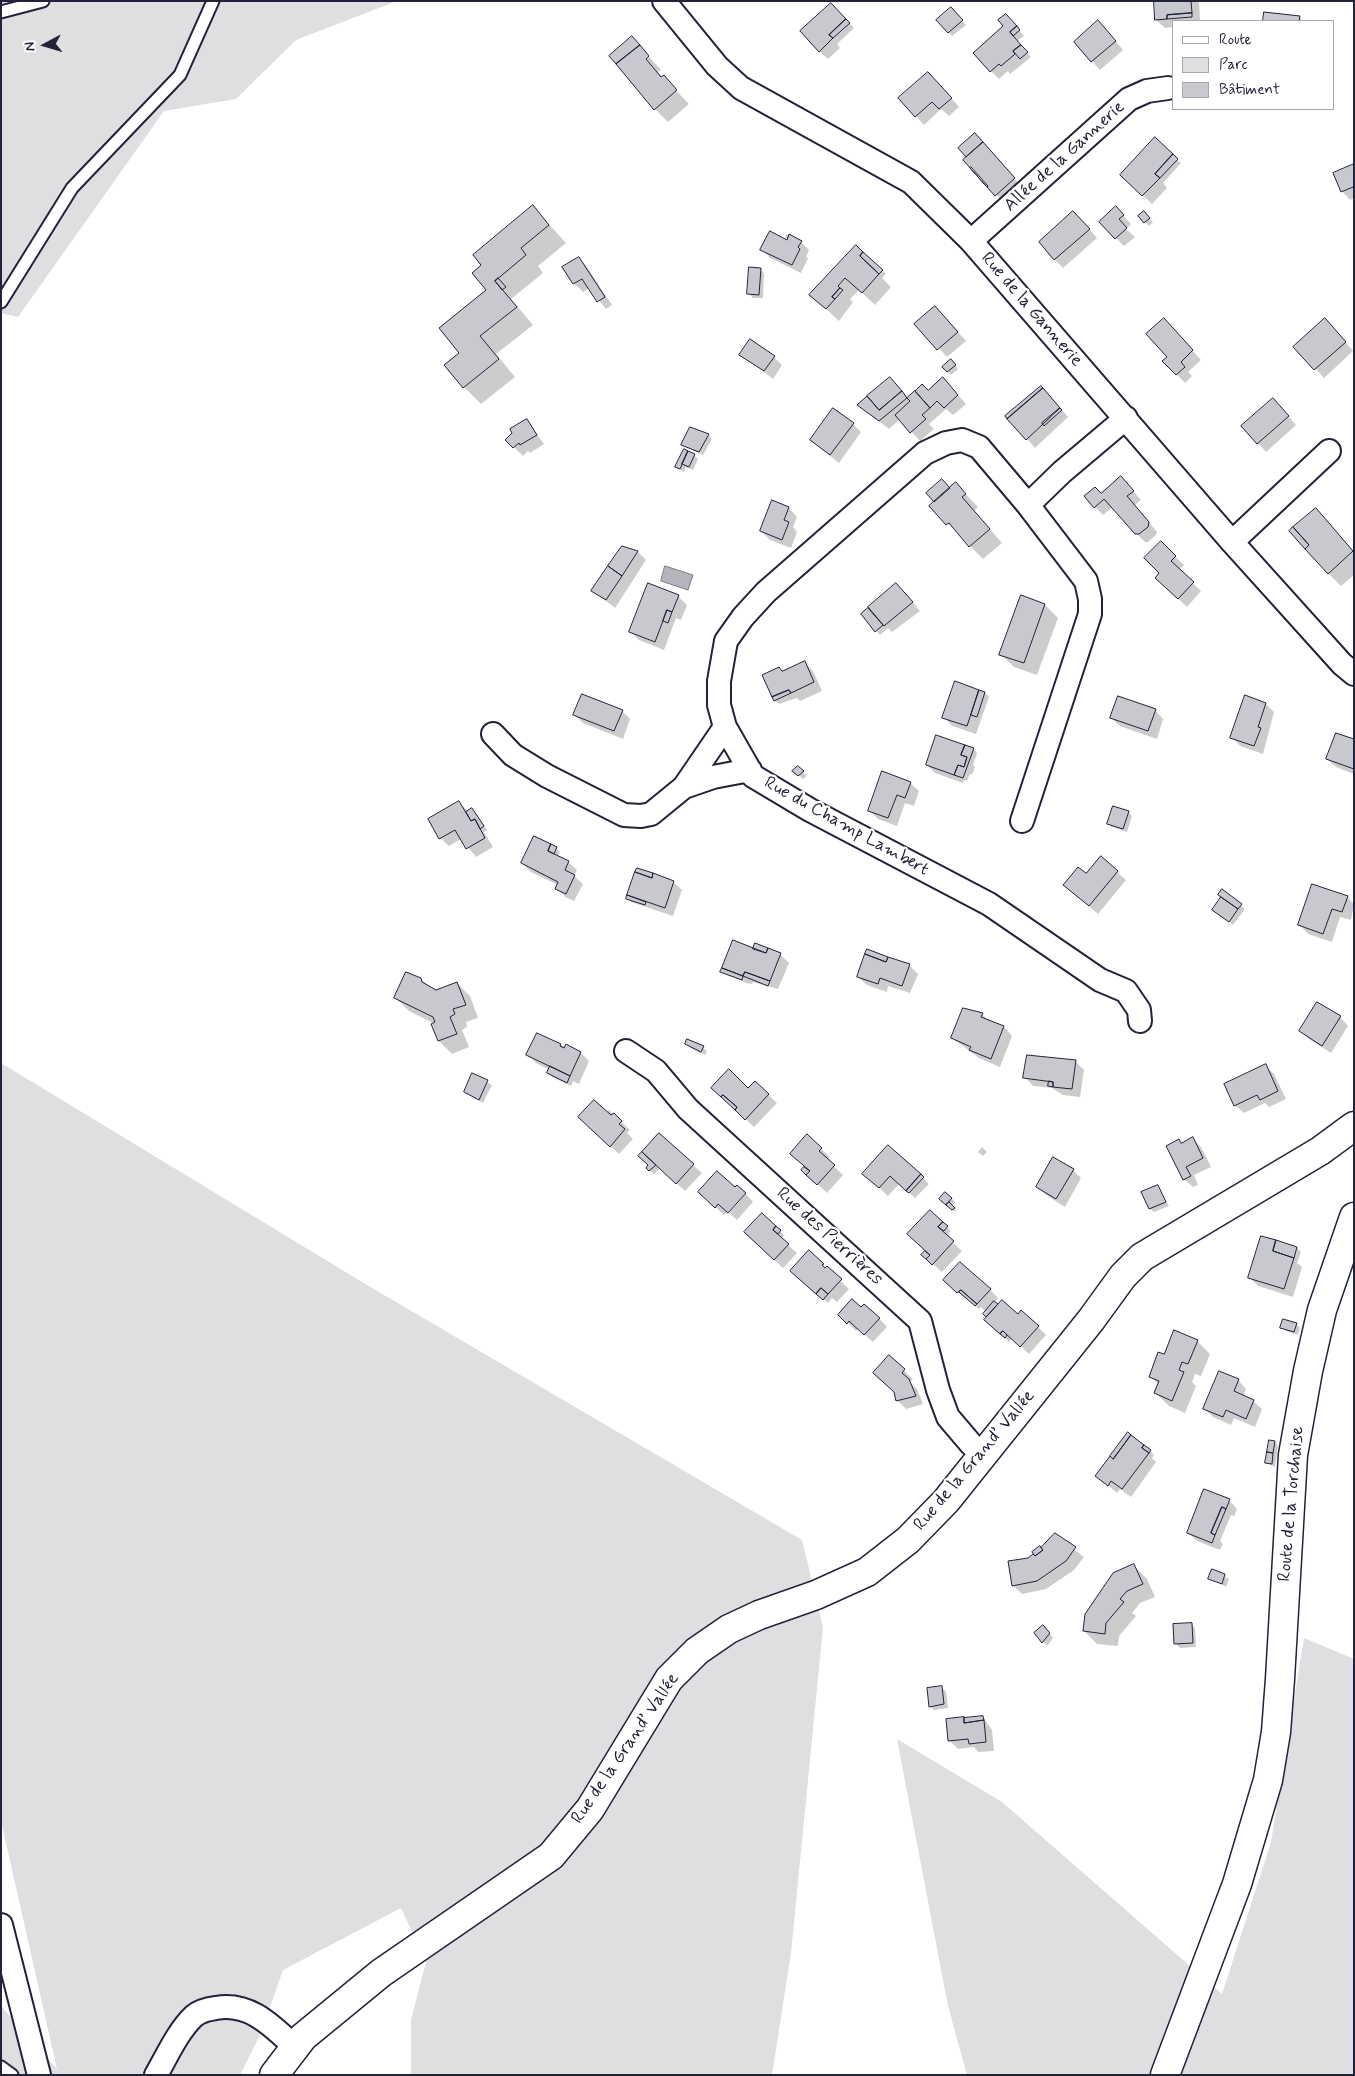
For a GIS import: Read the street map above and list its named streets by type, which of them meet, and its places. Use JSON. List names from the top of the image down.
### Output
{
  "streets": {
    "street": [
      "Allée de la Gannerie",
      "Rue de la Gannerie",
      "Rue du Champ Lambert",
      "Rue des Pierrières",
      "Rue de la Grand’ Vallée",
      "Route de la Torchaise"
    ]
  },
  "crossings": [
    ["Allée de la Gannerie", "Rue de la Gannerie"],
    ["Rue des Pierrières", "Rue de la Grand’ Vallée"]
  ],
  "legend": ["Route", "Parc", "Bâtiment"],
  "north": "left"
}
